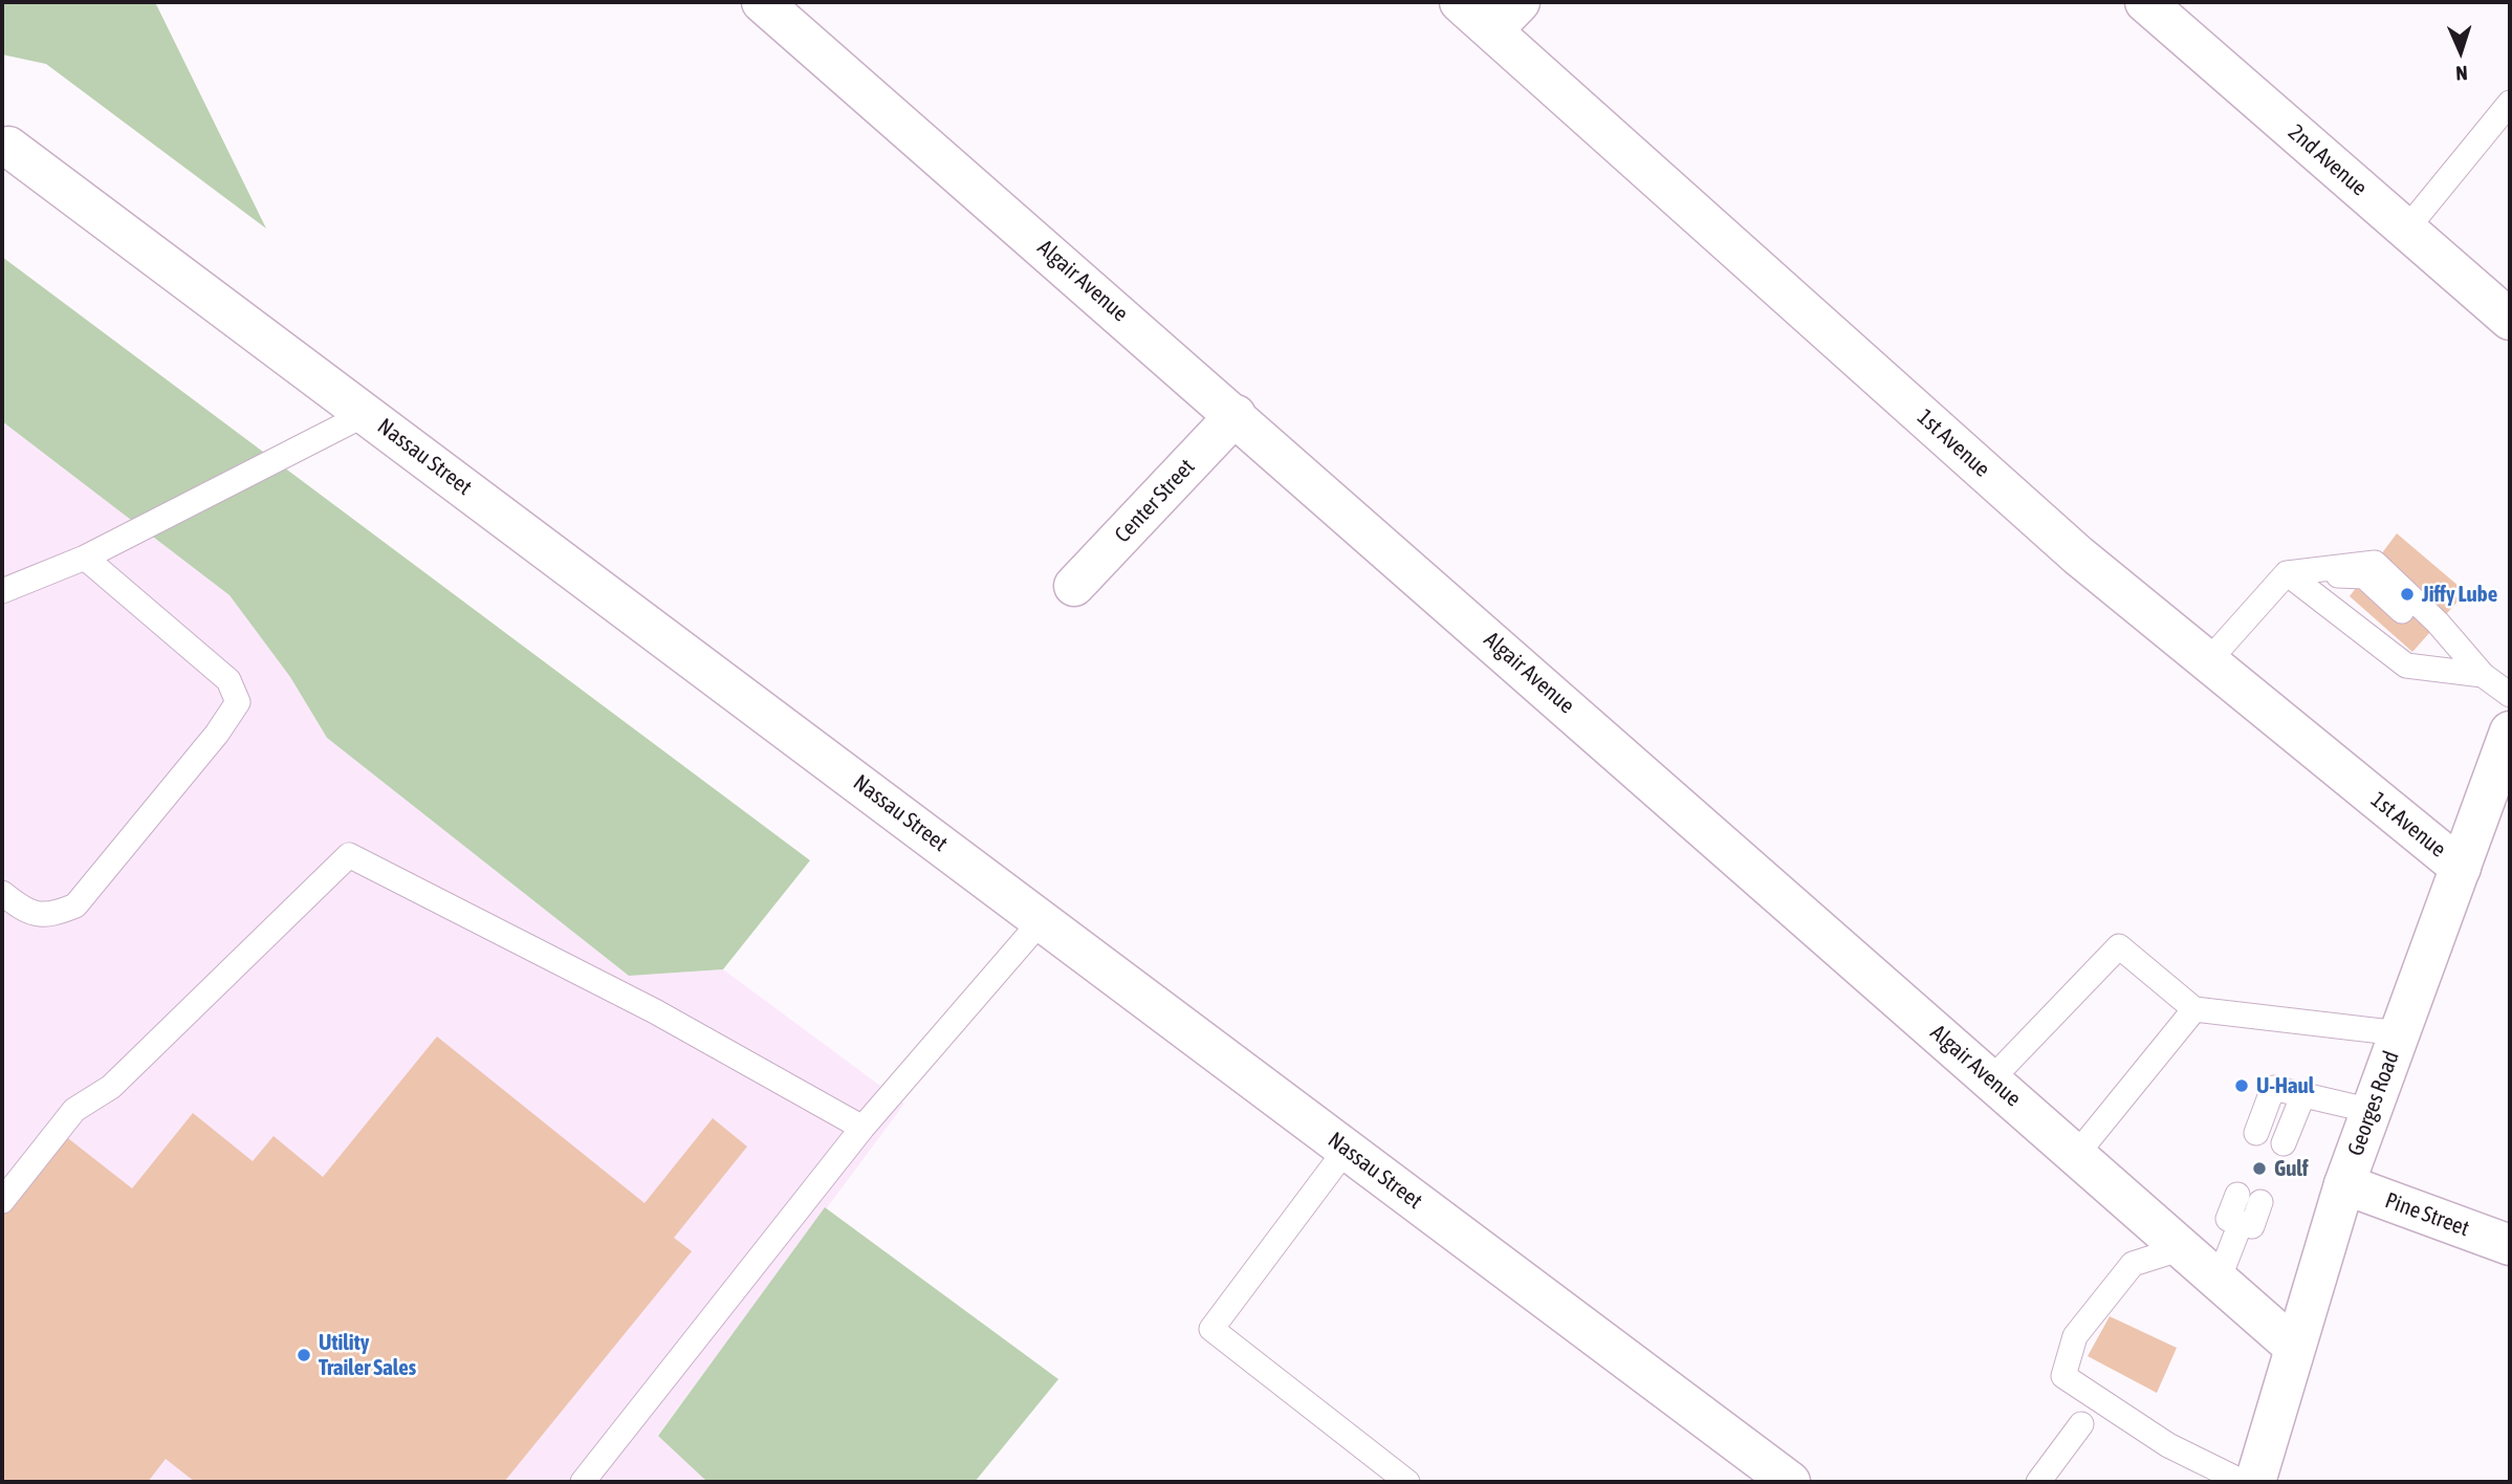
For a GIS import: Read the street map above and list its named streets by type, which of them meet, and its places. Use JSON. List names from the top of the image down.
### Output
{
  "streets": {
    "street": [
      "2nd Avenue",
      "Algair Avenue",
      "1st Avenue",
      "Nassau Street",
      "Center Street",
      "Georges Road",
      "Pine Street"
    ]
  },
  "crossings": [
    ["Algair Avenue", "Center Street"],
    ["Algair Avenue", "Georges Road"],
    ["1st Avenue", "Georges Road"],
    ["Georges Road", "Pine Street"]
  ],
  "places": [
    "Jiffy Lube",
    "U-Haul",
    "Gulf",
    "Utility Trailer Sales"
  ],
  "north": "bottom"
}
